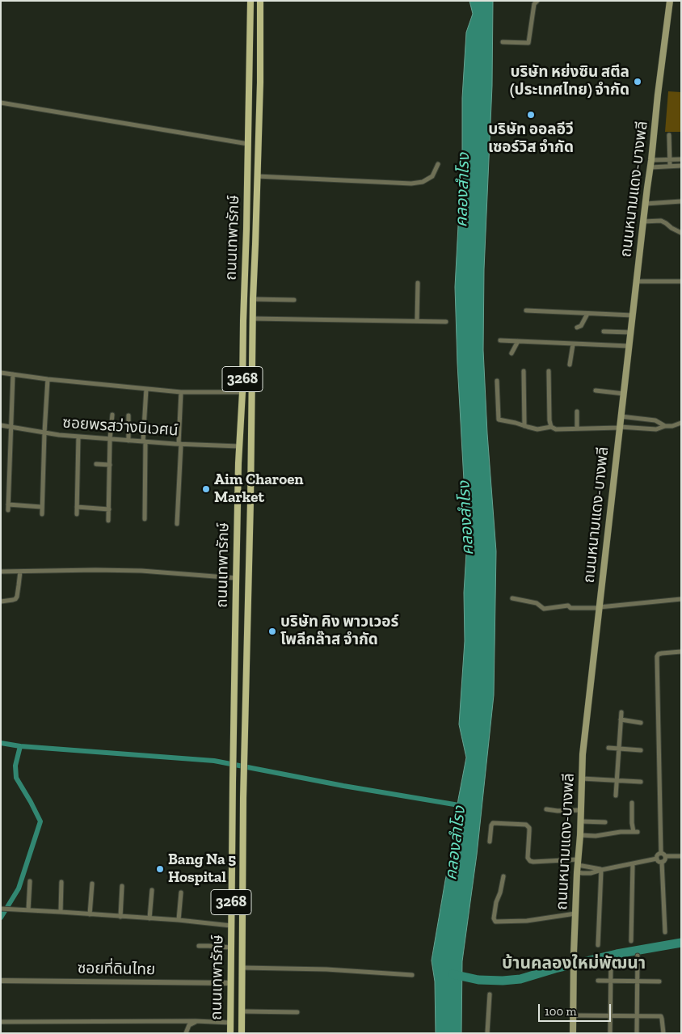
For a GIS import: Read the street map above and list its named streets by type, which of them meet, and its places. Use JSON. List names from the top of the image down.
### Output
{
  "streets": {
    "main road": ["ถนนหนามแดง-บางพลี", "ถนนเทพารักษ์", "3268"],
    "street": ["ซอยพรสว่างนิเวศน์", "ซอยที่ดินไทย"]
  },
  "crossings": [
    ["ถนนเทพารักษ์", "ซอยพรสว่างนิเวศน์"],
    ["ถนนเทพารักษ์", "ซอยที่ดินไทย"]
  ],
  "districts": ["บ้านคลองใหม่พัฒนา"],
  "water": ["คลองสำโรง"],
  "places": [
    "บริษัท หย่งซิน สตีล (ประเทศไทย) จํากัด",
    "บริษัท ออลอีวี เซอร์วิส จำกัด",
    "Aim Charoen Market",
    "บริษัท คิง พาวเวอร์ โพลีกล๊าส จำกัด",
    "Bang Na 5 Hospital"
  ],
  "scale_bar": "100 m"
}
